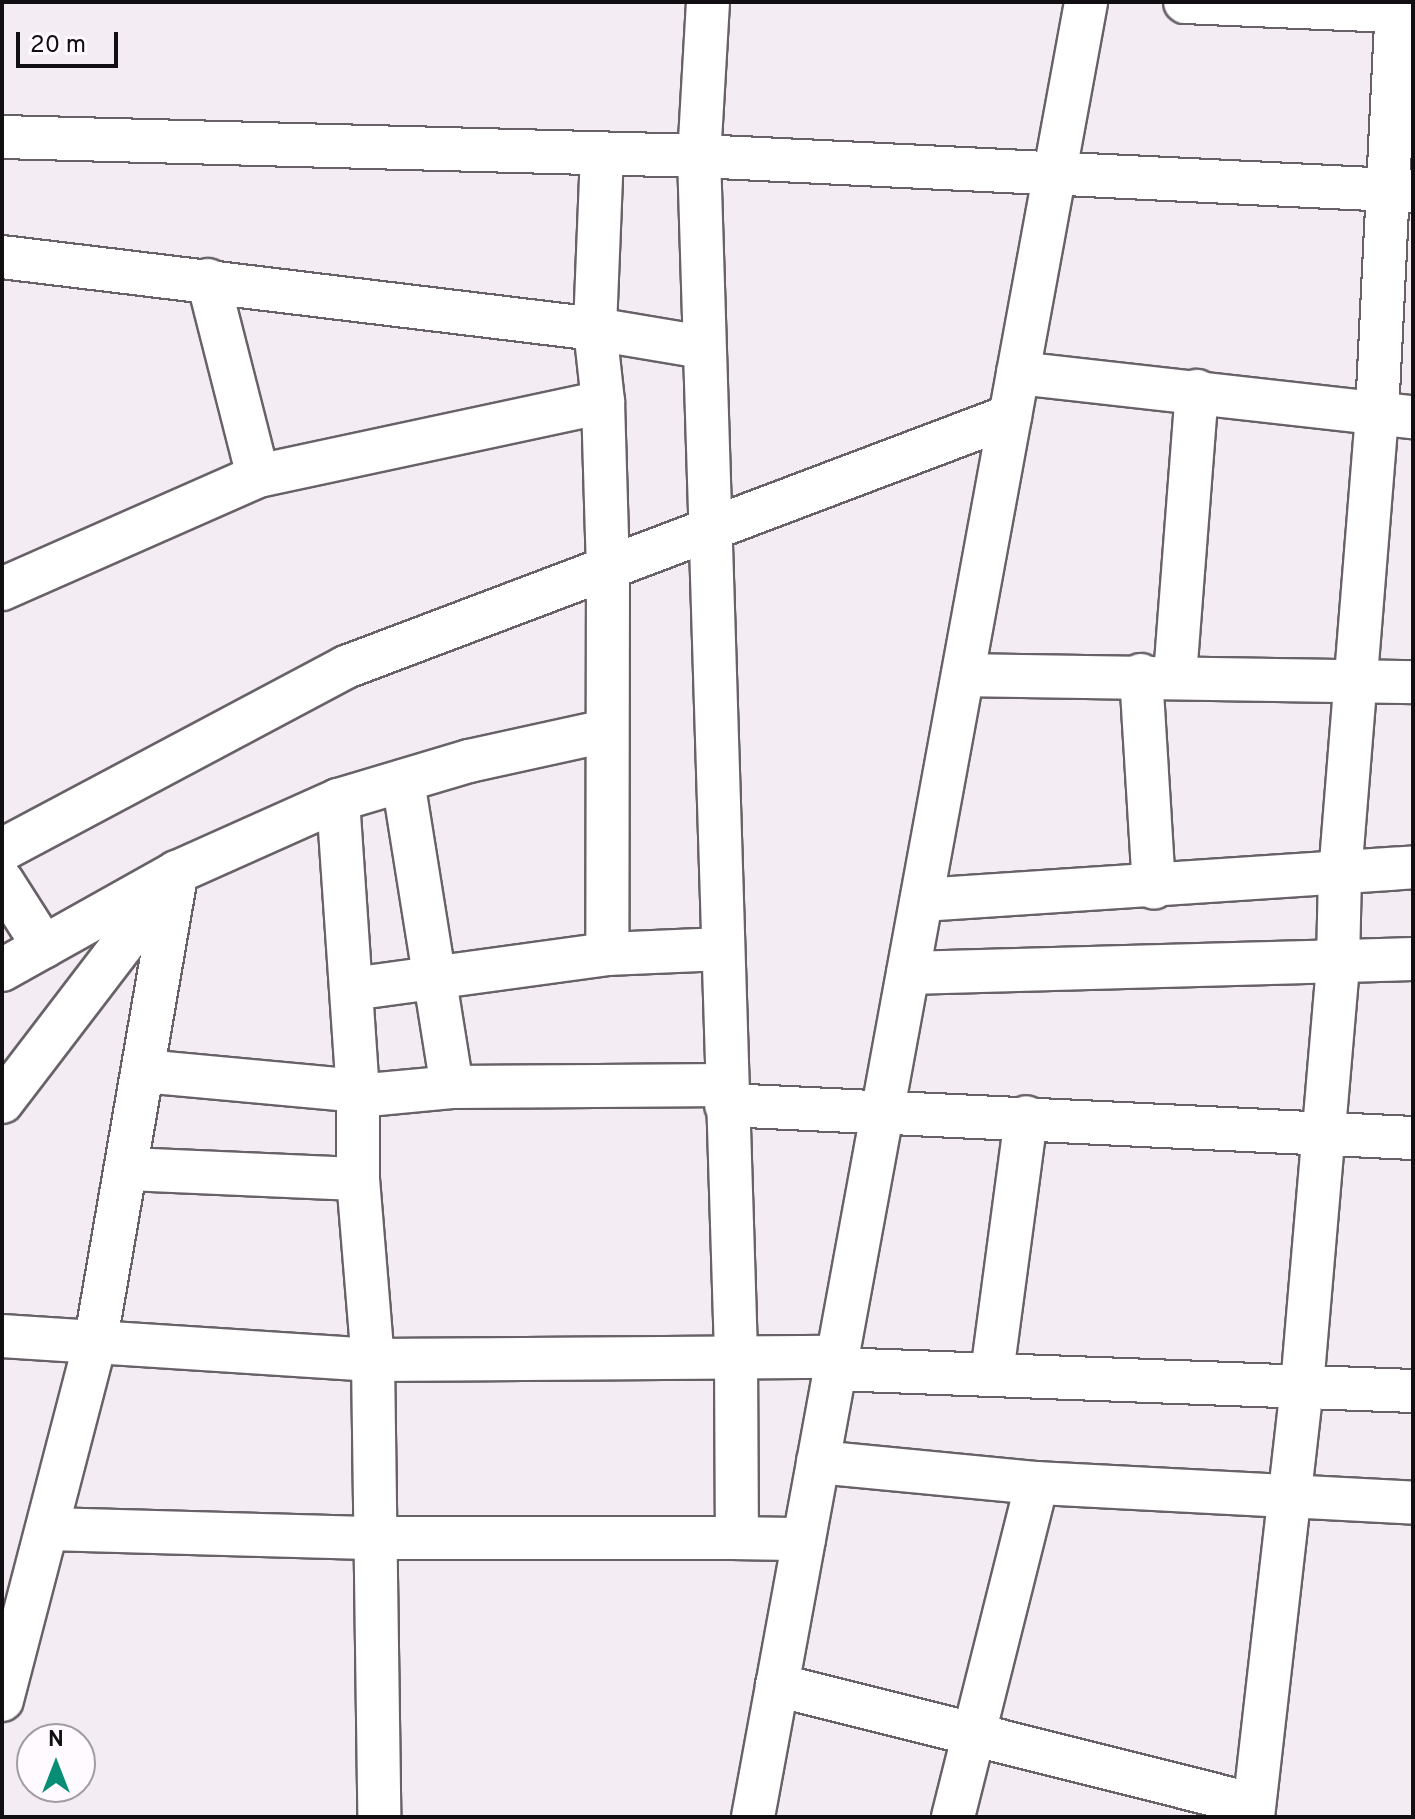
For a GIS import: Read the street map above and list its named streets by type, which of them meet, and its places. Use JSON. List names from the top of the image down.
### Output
{
  "scale_bar": "20 m",
  "north": "top"
}
